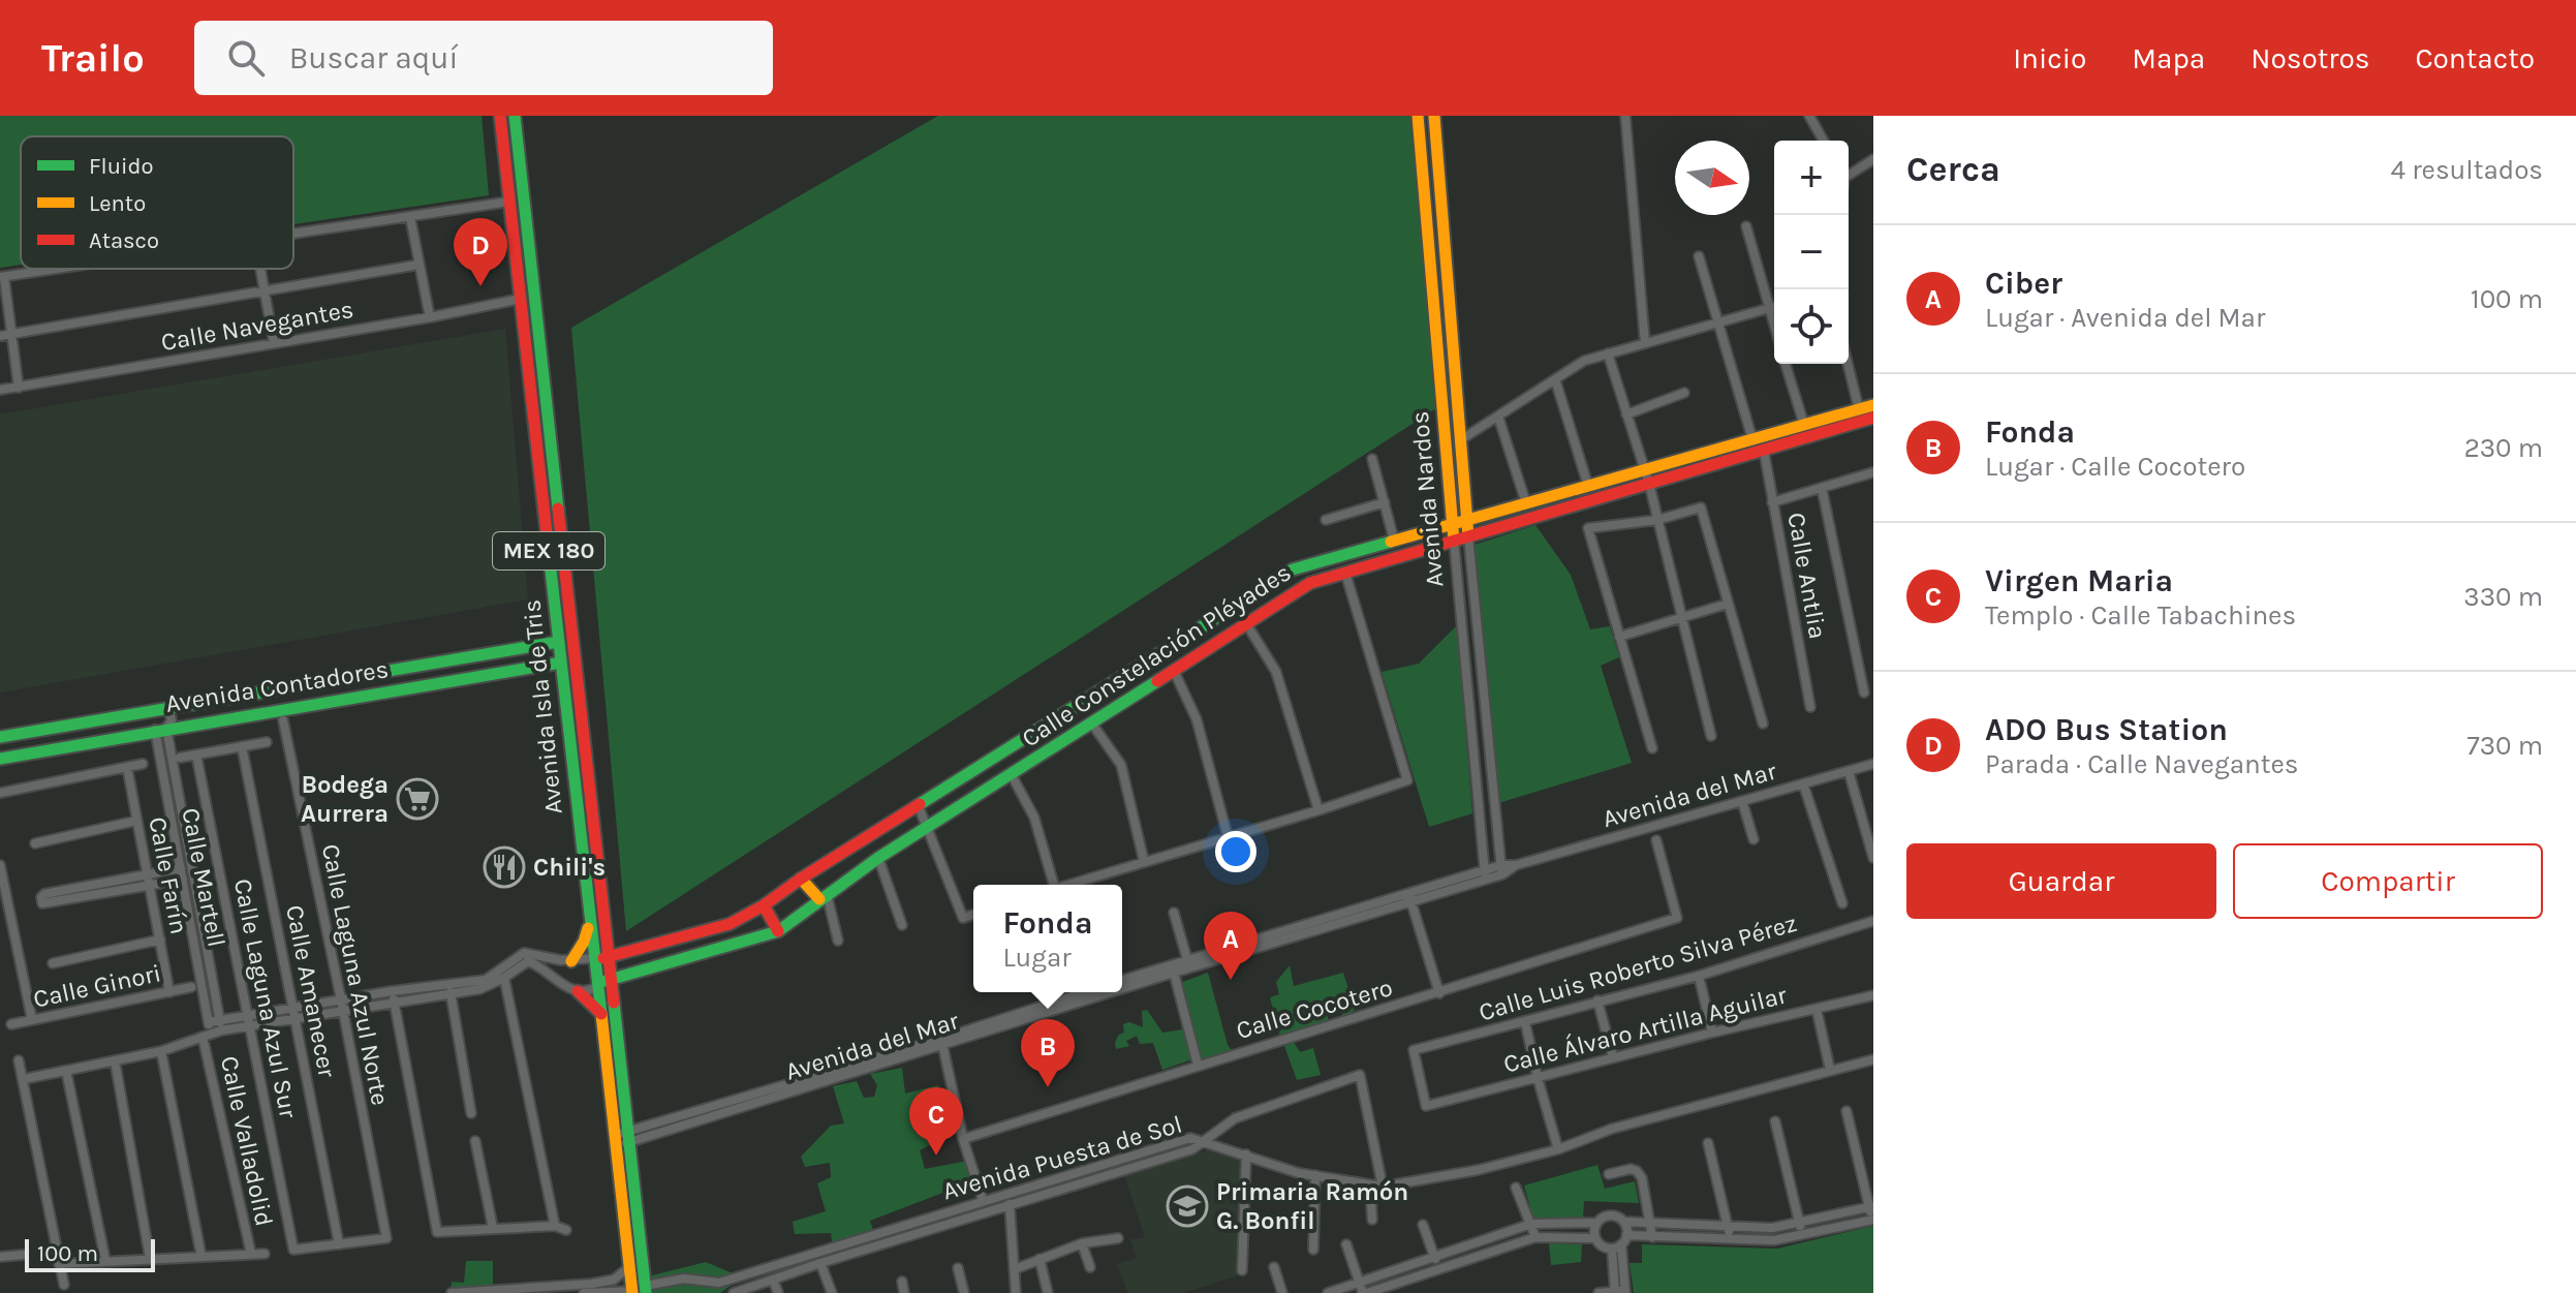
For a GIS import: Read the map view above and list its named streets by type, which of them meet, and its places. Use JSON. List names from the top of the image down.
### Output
{
  "streets": {
    "main road": [
      "Avenida Nardos",
      "MEX 180",
      "Calle Constelación Pléyades",
      "Avenida Contadores",
      "Avenida Isla de Tris"
    ],
    "street": [
      "Calle Navegantes",
      "Calle Antlia",
      "Avenida del Mar",
      "Calle Farín",
      "Calle Martell",
      "Calle Luis Roberto Silva Pérez",
      "Calle Laguna Azul Norte",
      "Calle Ginori",
      "Calle Amanecer",
      "Calle Laguna Azul Sur",
      "Calle Cocotero",
      "Calle Álvaro Artilla Aguilar",
      "Calle Valladolid",
      "Avenida Puesta de Sol"
    ]
  },
  "crossings": [
    ["Calle Navegantes", "Avenida Isla de Tris"],
    ["Avenida Nardos", "Calle Constelación Pléyades"],
    ["Avenida Nardos", "Avenida del Mar"],
    ["Calle Antlia", "Calle Constelación Pléyades"],
    ["Calle Constelación Pléyades", "Avenida Isla de Tris"],
    ["Avenida Contadores", "Avenida Isla de Tris"],
    ["Avenida Contadores", "Calle Martell"],
    ["Avenida Isla de Tris", "Avenida del Mar"],
    ["Avenida Isla de Tris", "Avenida Puesta de Sol"],
    ["Calle Farín", "Calle Ginori"],
    ["Calle Martell", "Calle Valladolid"],
    ["Calle Luis Roberto Silva Pérez", "Calle Álvaro Artilla Aguilar"],
    ["Calle Laguna Azul Norte", "Calle Amanecer"],
    ["Calle Laguna Azul Norte", "Calle Laguna Azul Sur"],
    ["Calle Amanecer", "Calle Laguna Azul Sur"]
  ],
  "places": {
    "supermarket": ["Bodega Aurrera"],
    "restaurant": ["Chili's"],
    "school or university": ["Primaria Ramón G. Bonfil"]
  },
  "legend": ["Fluido", "Lento", "Atasco"],
  "scale_bar": "100 m",
  "north": "right",
  "page": {
    "header": "Trailo",
    "search": "Buscar aquí",
    "nav": [
      "Inicio",
      "Mapa",
      "Nosotros",
      "Contacto"
    ],
    "heading": ["Cerca", "4 resultados"],
    "map_buttons": ["+", "−"],
    "pins": [
      "D",
      "A",
      "B",
      "C"
    ],
    "list": [
      {
        "mark": "A",
        "name": "Ciber",
        "note": "Lugar · Avenida del Mar",
        "value": "100 m"
      },
      {
        "mark": "B",
        "name": "Fonda",
        "note": "Lugar · Calle Cocotero",
        "value": "230 m"
      },
      {
        "mark": "C",
        "name": "Virgen Maria",
        "note": "Templo · Calle Tabachines",
        "value": "330 m"
      },
      {
        "mark": "D",
        "name": "ADO Bus Station",
        "note": "Parada · Calle Navegantes",
        "value": "730 m"
      }
    ],
    "buttons": ["Guardar", "Compartir"],
    "popup": ["Fonda", "Lugar"],
    "scale": "100 m"
  }
}
